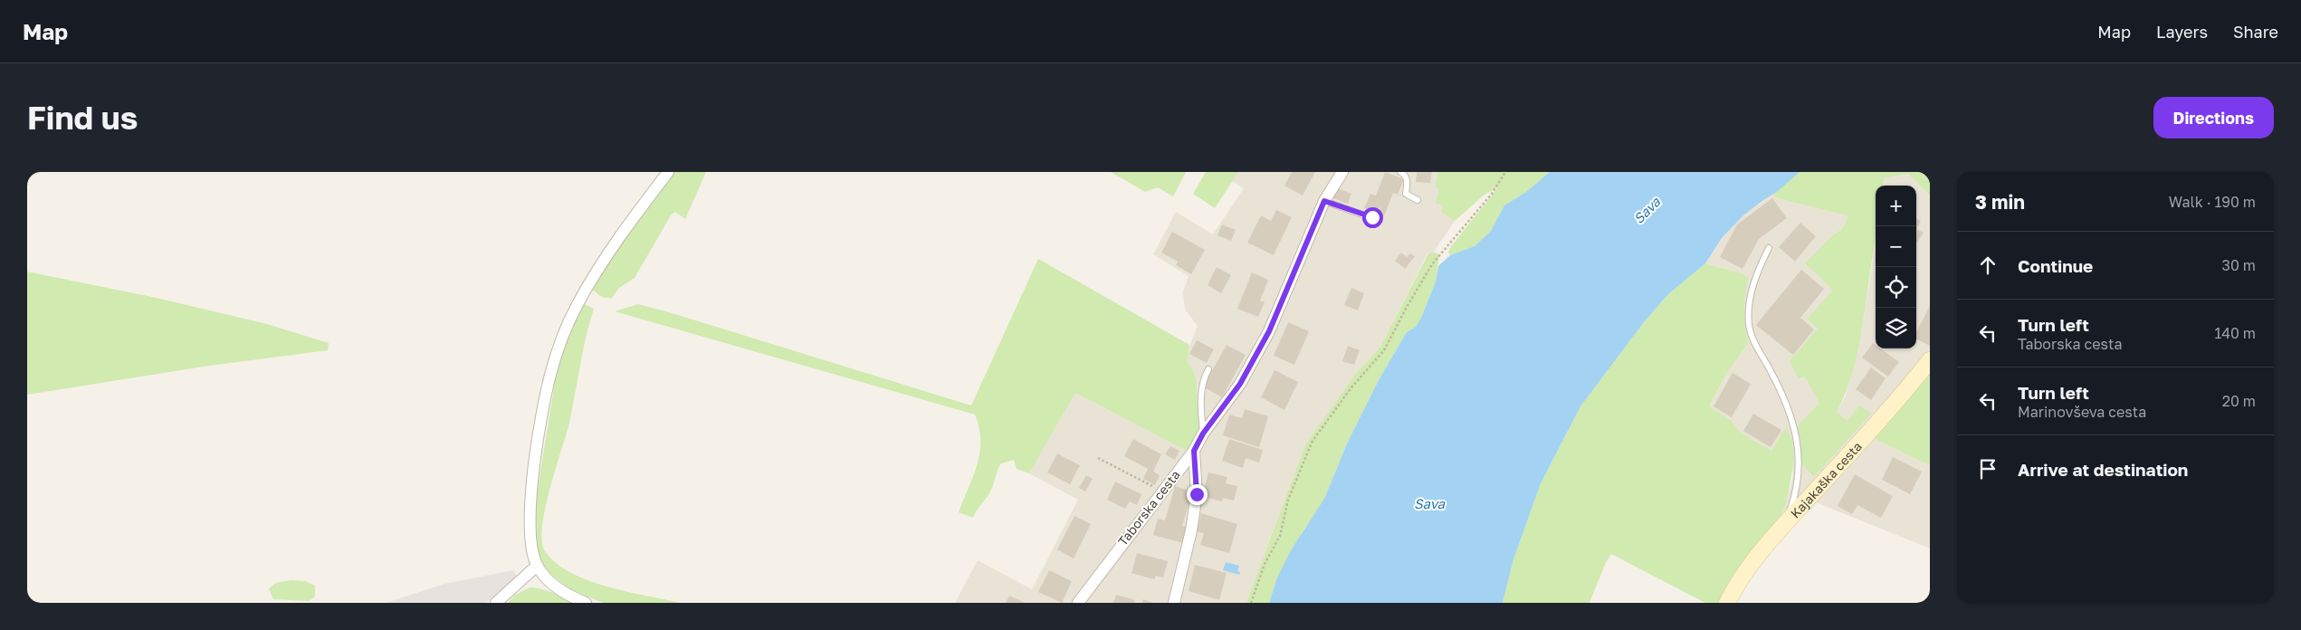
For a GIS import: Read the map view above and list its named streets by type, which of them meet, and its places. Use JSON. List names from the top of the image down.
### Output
{
  "streets": {
    "street": ["Kajakaška cesta", "Taborska cesta"]
  },
  "water": ["Sava"],
  "page": {
    "header": "Map",
    "nav": ["Map", "Layers", "Share"],
    "buttons": "Directions",
    "title": "Find us",
    "heading": ["3 min", "Walk · 190 m"],
    "map_buttons": ["+", "−"],
    "list": [
      ["Continue", "30 m"],
      ["Turn left", "Taborska cesta", "140 m"],
      ["Turn left", "Marinovševa cesta", "20 m"],
      "Arrive at destination"
    ]
  }
}
